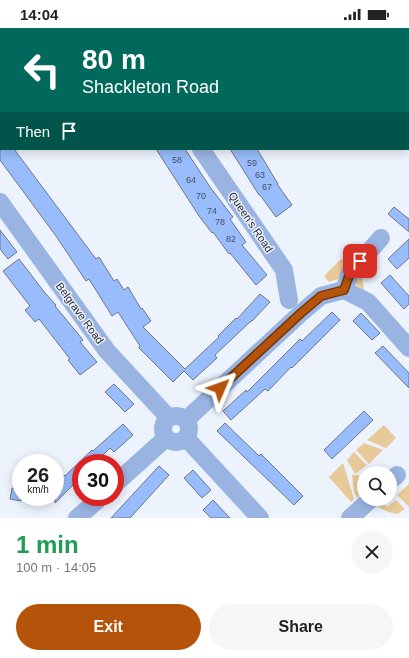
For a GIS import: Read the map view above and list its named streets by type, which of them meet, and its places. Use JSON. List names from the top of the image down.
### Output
{
  "streets": {
    "street": ["Queen's Road", "Belgrave Road"]
  },
  "house_numbers": [
    "58",
    "59",
    "63",
    "64",
    "67",
    "70",
    "74",
    "78",
    "82"
  ],
  "page": {
    "status": "14:04",
    "turn": ["80 m", "Shackleton Road"],
    "then": "Then",
    "speed": "26 km/h",
    "limit": "30",
    "heading": ["1 min", "100 m · 14:05"],
    "buttons": ["Exit", "Share"]
  }
}
